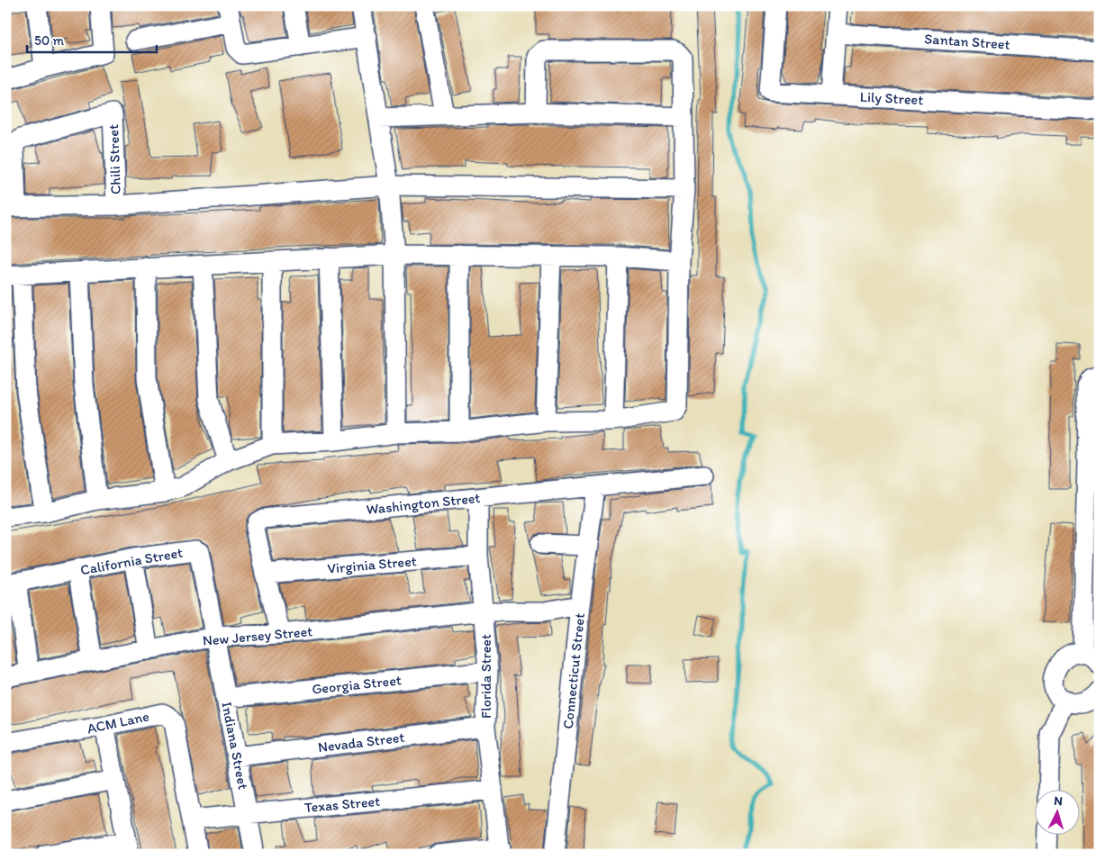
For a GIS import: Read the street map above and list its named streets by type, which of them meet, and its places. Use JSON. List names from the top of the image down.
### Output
{
  "streets": {
    "street": [
      "Santan Street",
      "Lily Street",
      "Chili Street",
      "Washington Street",
      "California Street",
      "Virginia Street",
      "New Jersey Street",
      "Connecticut Street",
      "Florida Street",
      "Georgia Street",
      "ACM Lane",
      "Nevada Street",
      "Indiana Street",
      "Texas Street"
    ]
  },
  "crossings": [
    ["Washington Street", "Virginia Street"],
    ["Washington Street", "New Jersey Street"],
    ["Washington Street", "Connecticut Street"],
    ["Washington Street", "Florida Street"],
    ["California Street", "New Jersey Street"],
    ["California Street", "Indiana Street"],
    ["Virginia Street", "Florida Street"],
    ["New Jersey Street", "Connecticut Street"],
    ["New Jersey Street", "Florida Street"],
    ["New Jersey Street", "Indiana Street"],
    ["Florida Street", "Georgia Street"],
    ["Florida Street", "Nevada Street"],
    ["Florida Street", "Texas Street"],
    ["Georgia Street", "Indiana Street"],
    ["ACM Lane", "Texas Street"],
    ["Nevada Street", "Indiana Street"],
    ["Indiana Street", "Texas Street"]
  ],
  "scale_bar": "50 m",
  "north": "top"
}
